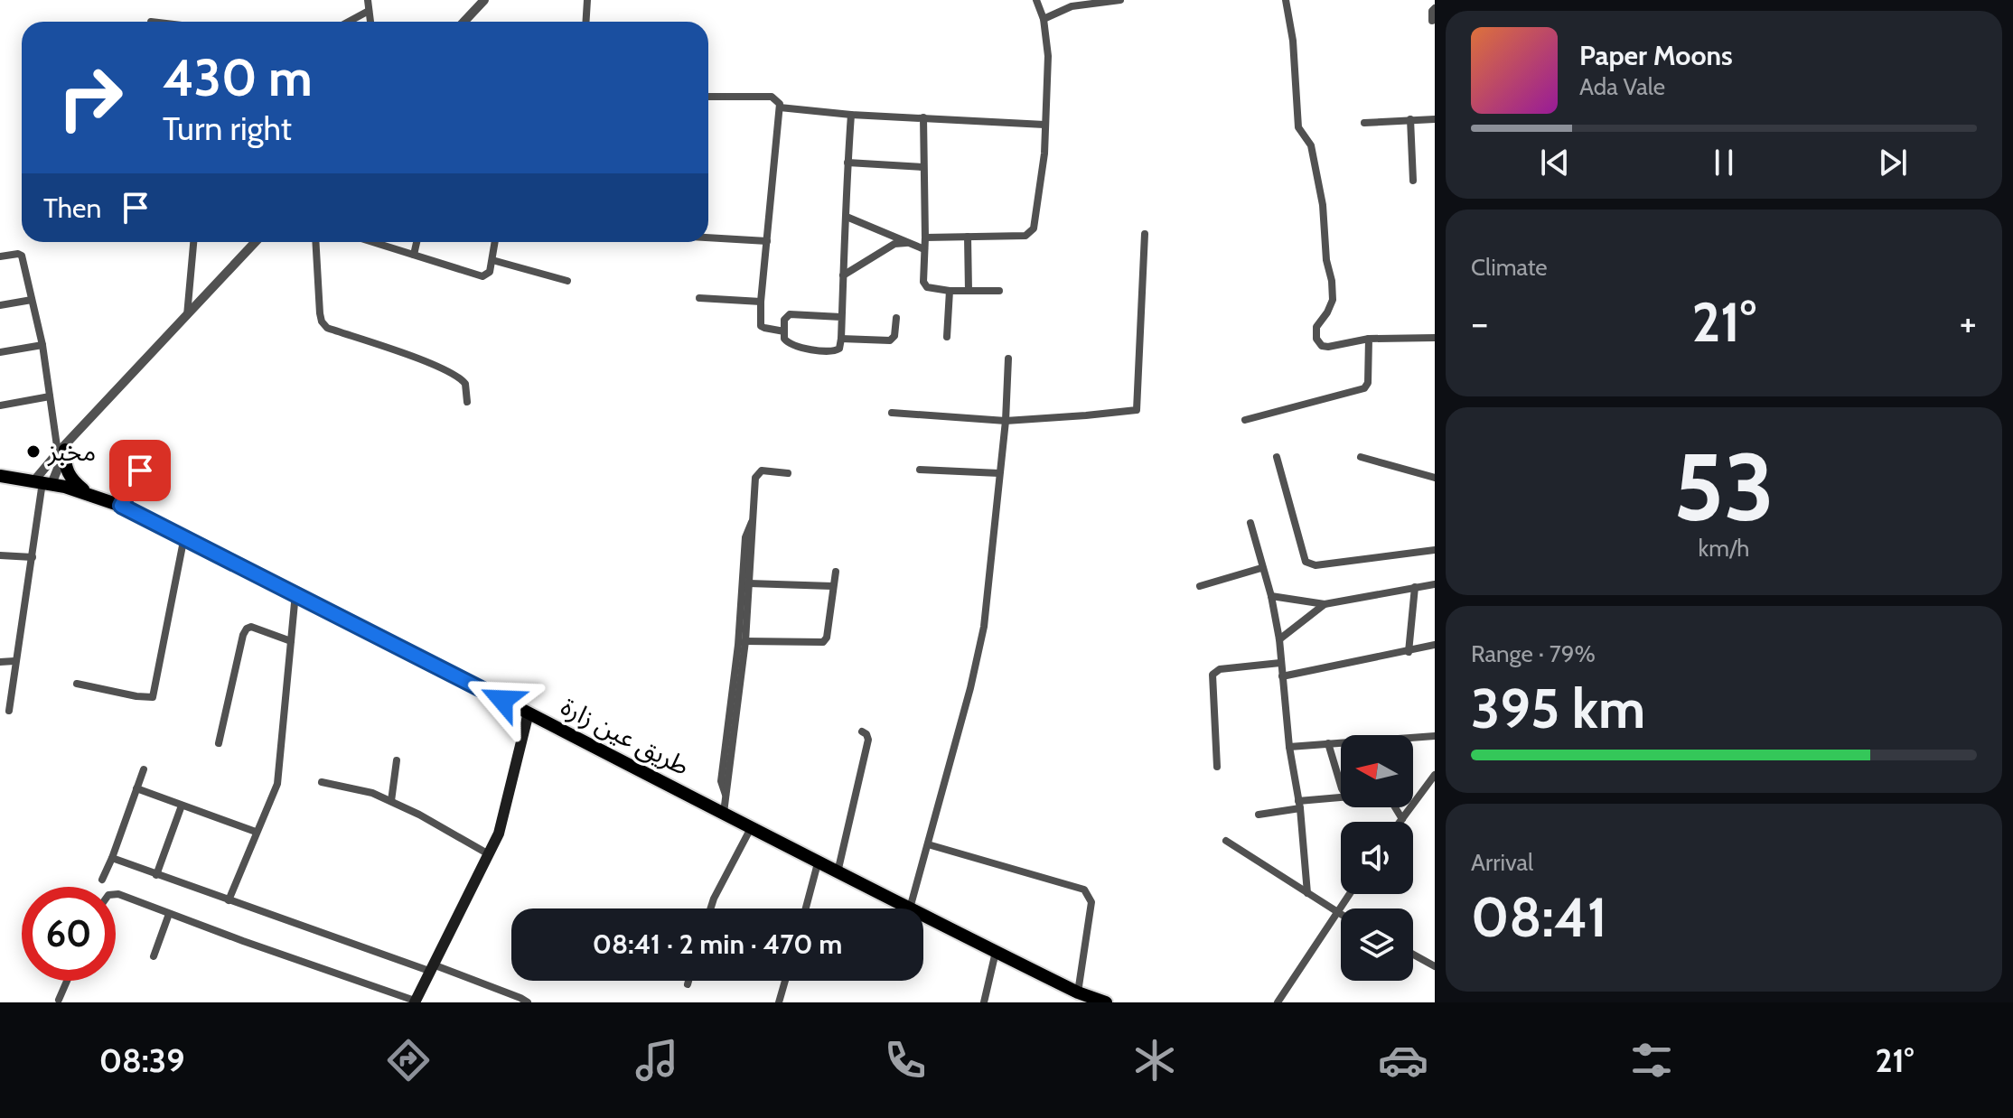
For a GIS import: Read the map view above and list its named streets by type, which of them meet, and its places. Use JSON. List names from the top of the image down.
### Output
{
  "streets": {
    "main road": ["طريق عين زارة"]
  },
  "places": ["مخبز"],
  "north": "left",
  "page": {
    "turn": ["430 m", "Turn right"],
    "song": ["Paper Moons", "Ada Vale"],
    "then": "Then",
    "tile": [
      "Climate",
      ["53", "km/h"],
      ["Range · 79%", "395 km"],
      ["Arrival", "08:41"]
    ],
    "heat": ["−", "21°", "+"],
    "limit": "60",
    "trip": "08:41 · 2 min · 470 m",
    "tabs": ["08:39", "21°"]
  }
}
